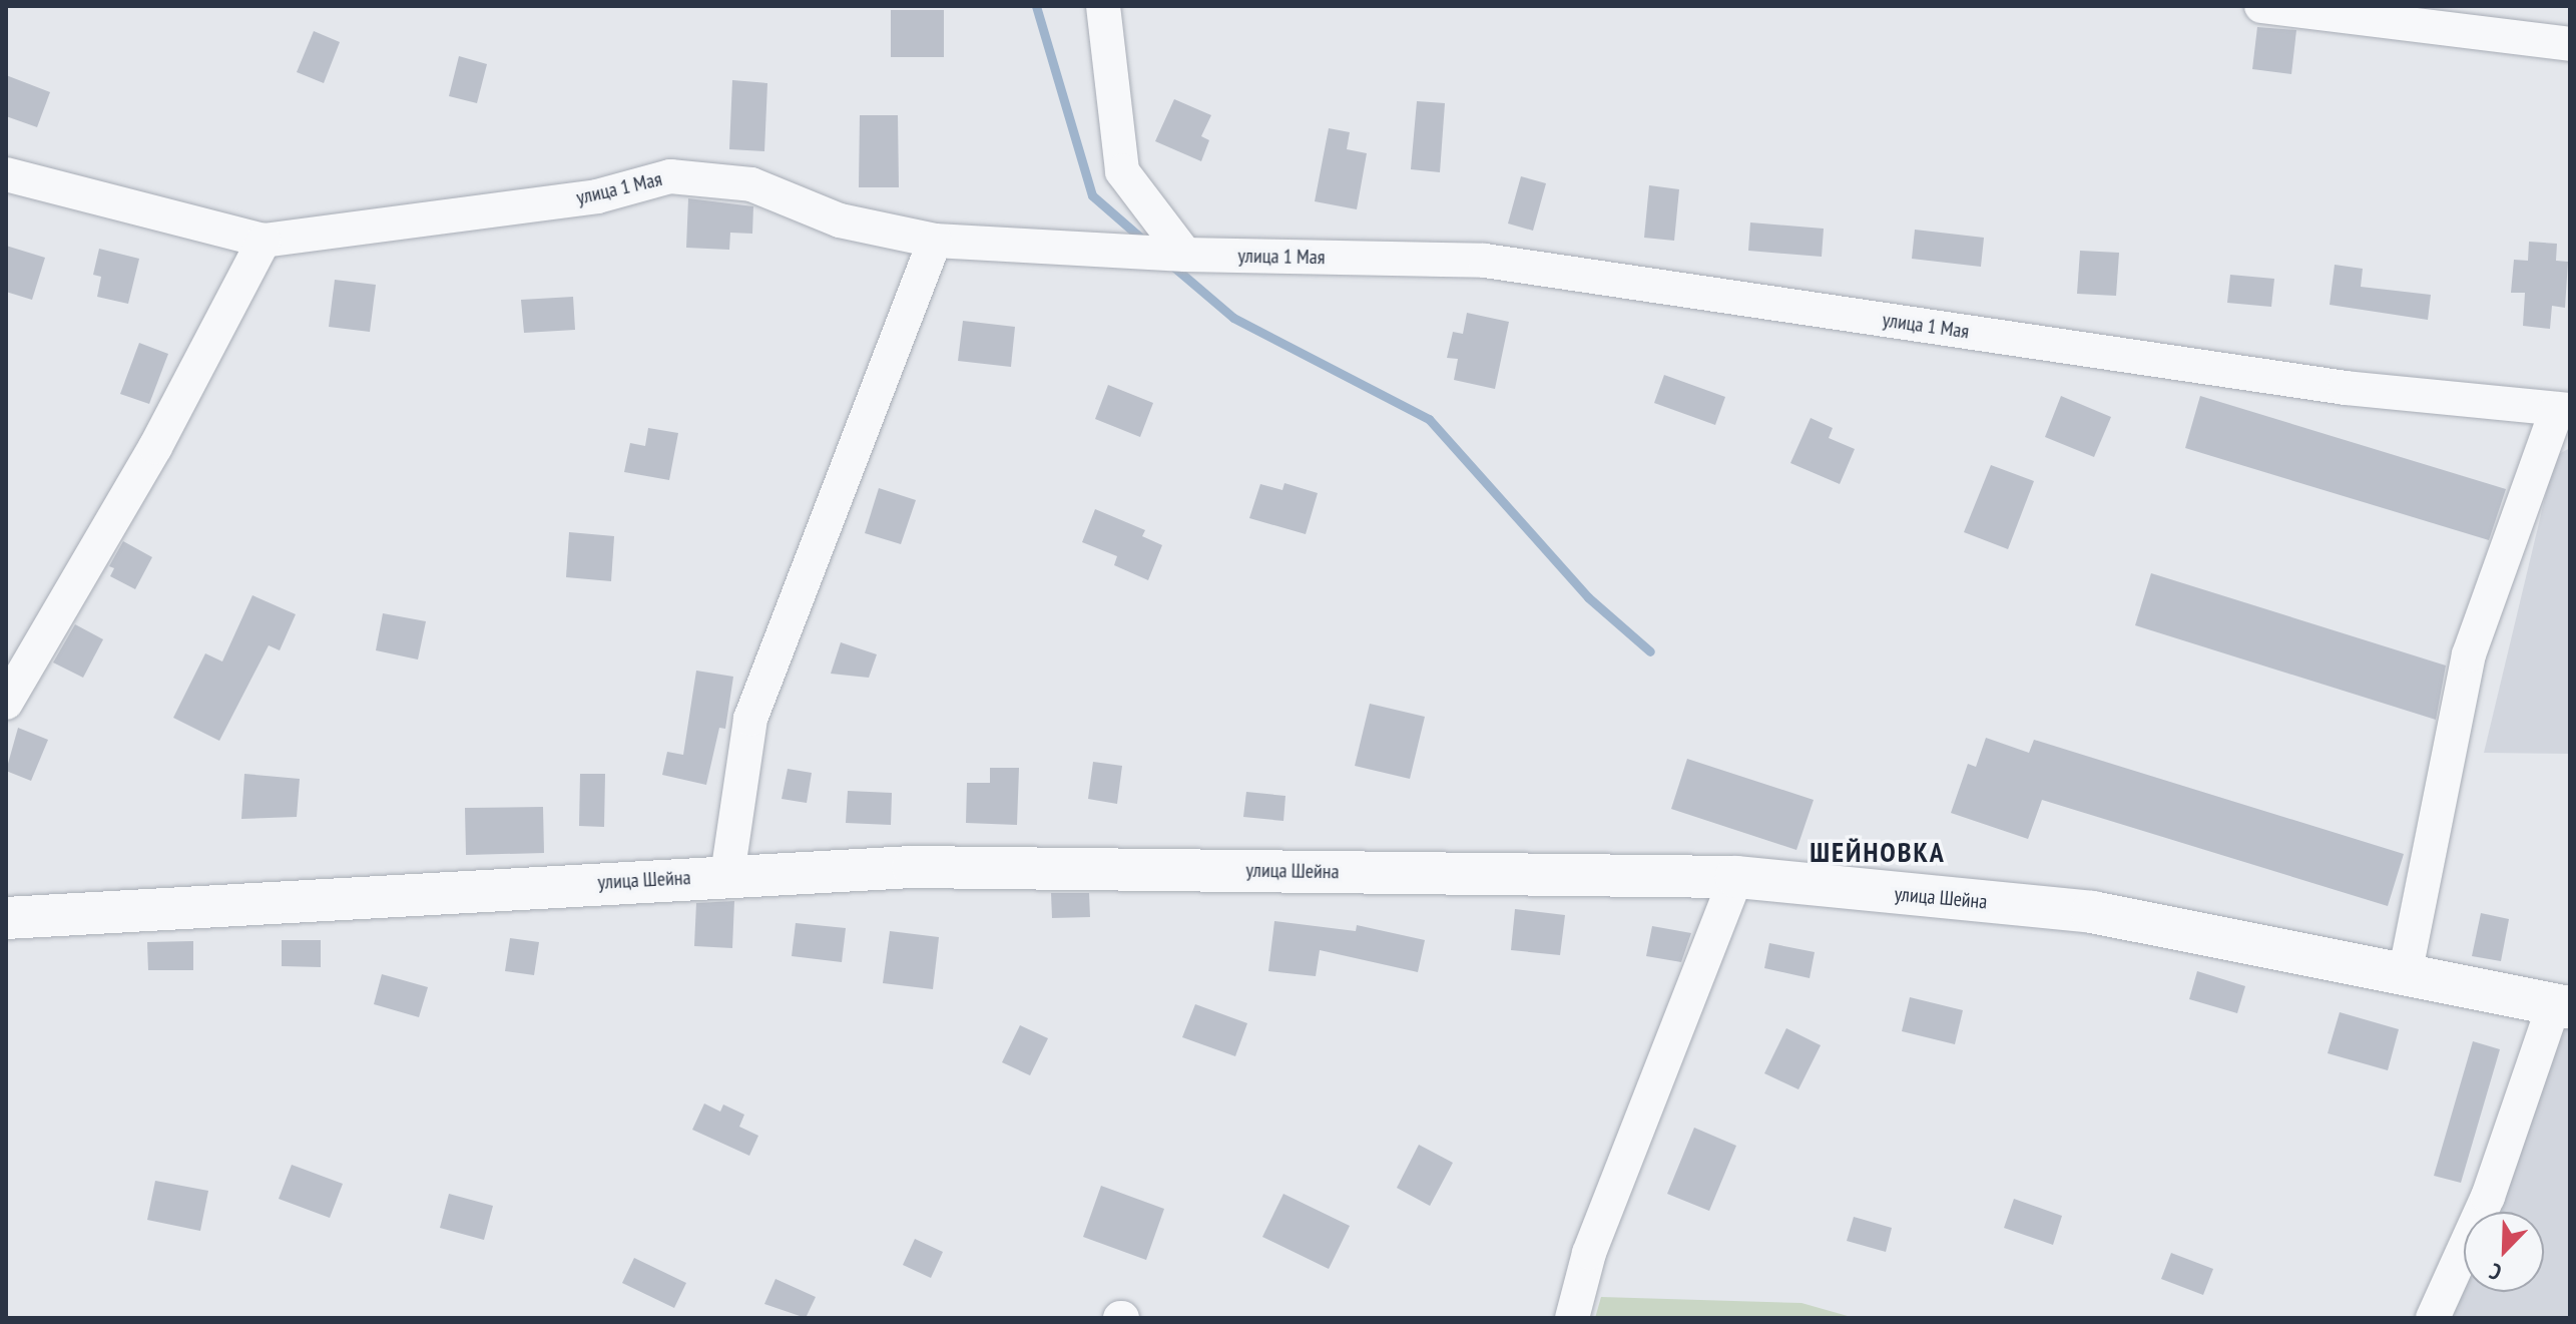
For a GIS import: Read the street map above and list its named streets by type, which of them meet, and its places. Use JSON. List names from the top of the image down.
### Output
{
  "streets": {
    "street": ["улица 1 Мая", "улица Шейна"]
  },
  "districts": ["ШЕЙНОВКА"],
  "north": "bottom left"
}
